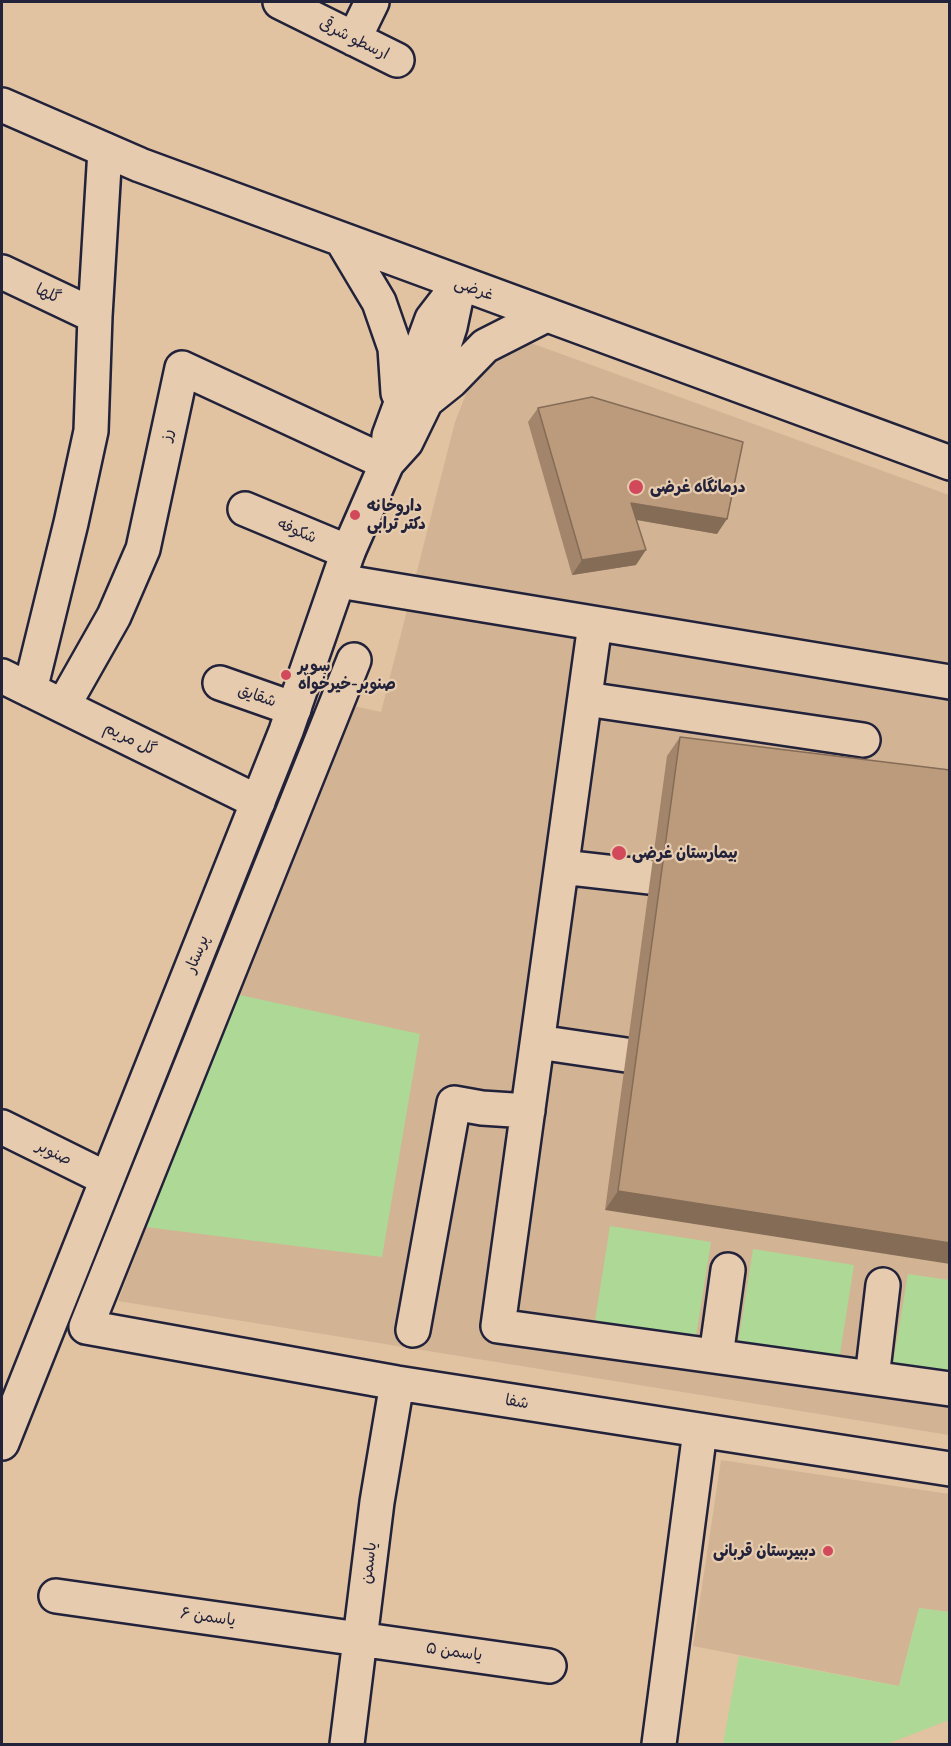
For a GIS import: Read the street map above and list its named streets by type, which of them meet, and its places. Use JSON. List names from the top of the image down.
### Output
{
  "streets": {
    "street": [
      "ارسطو شرقی",
      "غرضی",
      "گلها",
      "رز",
      "شکوفه",
      "شقایق",
      "گل مریم",
      "پرستار",
      "صنوبر",
      "شفا",
      "یاسمن",
      "یاسمن ۶",
      "یاسمن ۵"
    ]
  },
  "crossings": [
    ["غرضی", "پرستار"],
    ["رز", "گل مریم"],
    ["رز", "پرستار"],
    ["شکوفه", "پرستار"],
    ["شقایق", "پرستار"],
    ["گل مریم", "پرستار"],
    ["پرستار", "صنوبر"],
    ["شفا", "یاسمن"],
    ["یاسمن", "یاسمن ۶"],
    ["یاسمن", "یاسمن ۵"],
    ["یاسمن ۶", "یاسمن ۵"]
  ],
  "places": [
    "درمانگاه غرضی",
    "داروخانه دکتر ترابی",
    "سوپر صنوبر-خیرخواه",
    "بیمارستان غرضی",
    "دببیرستان قربانی"
  ]
}
